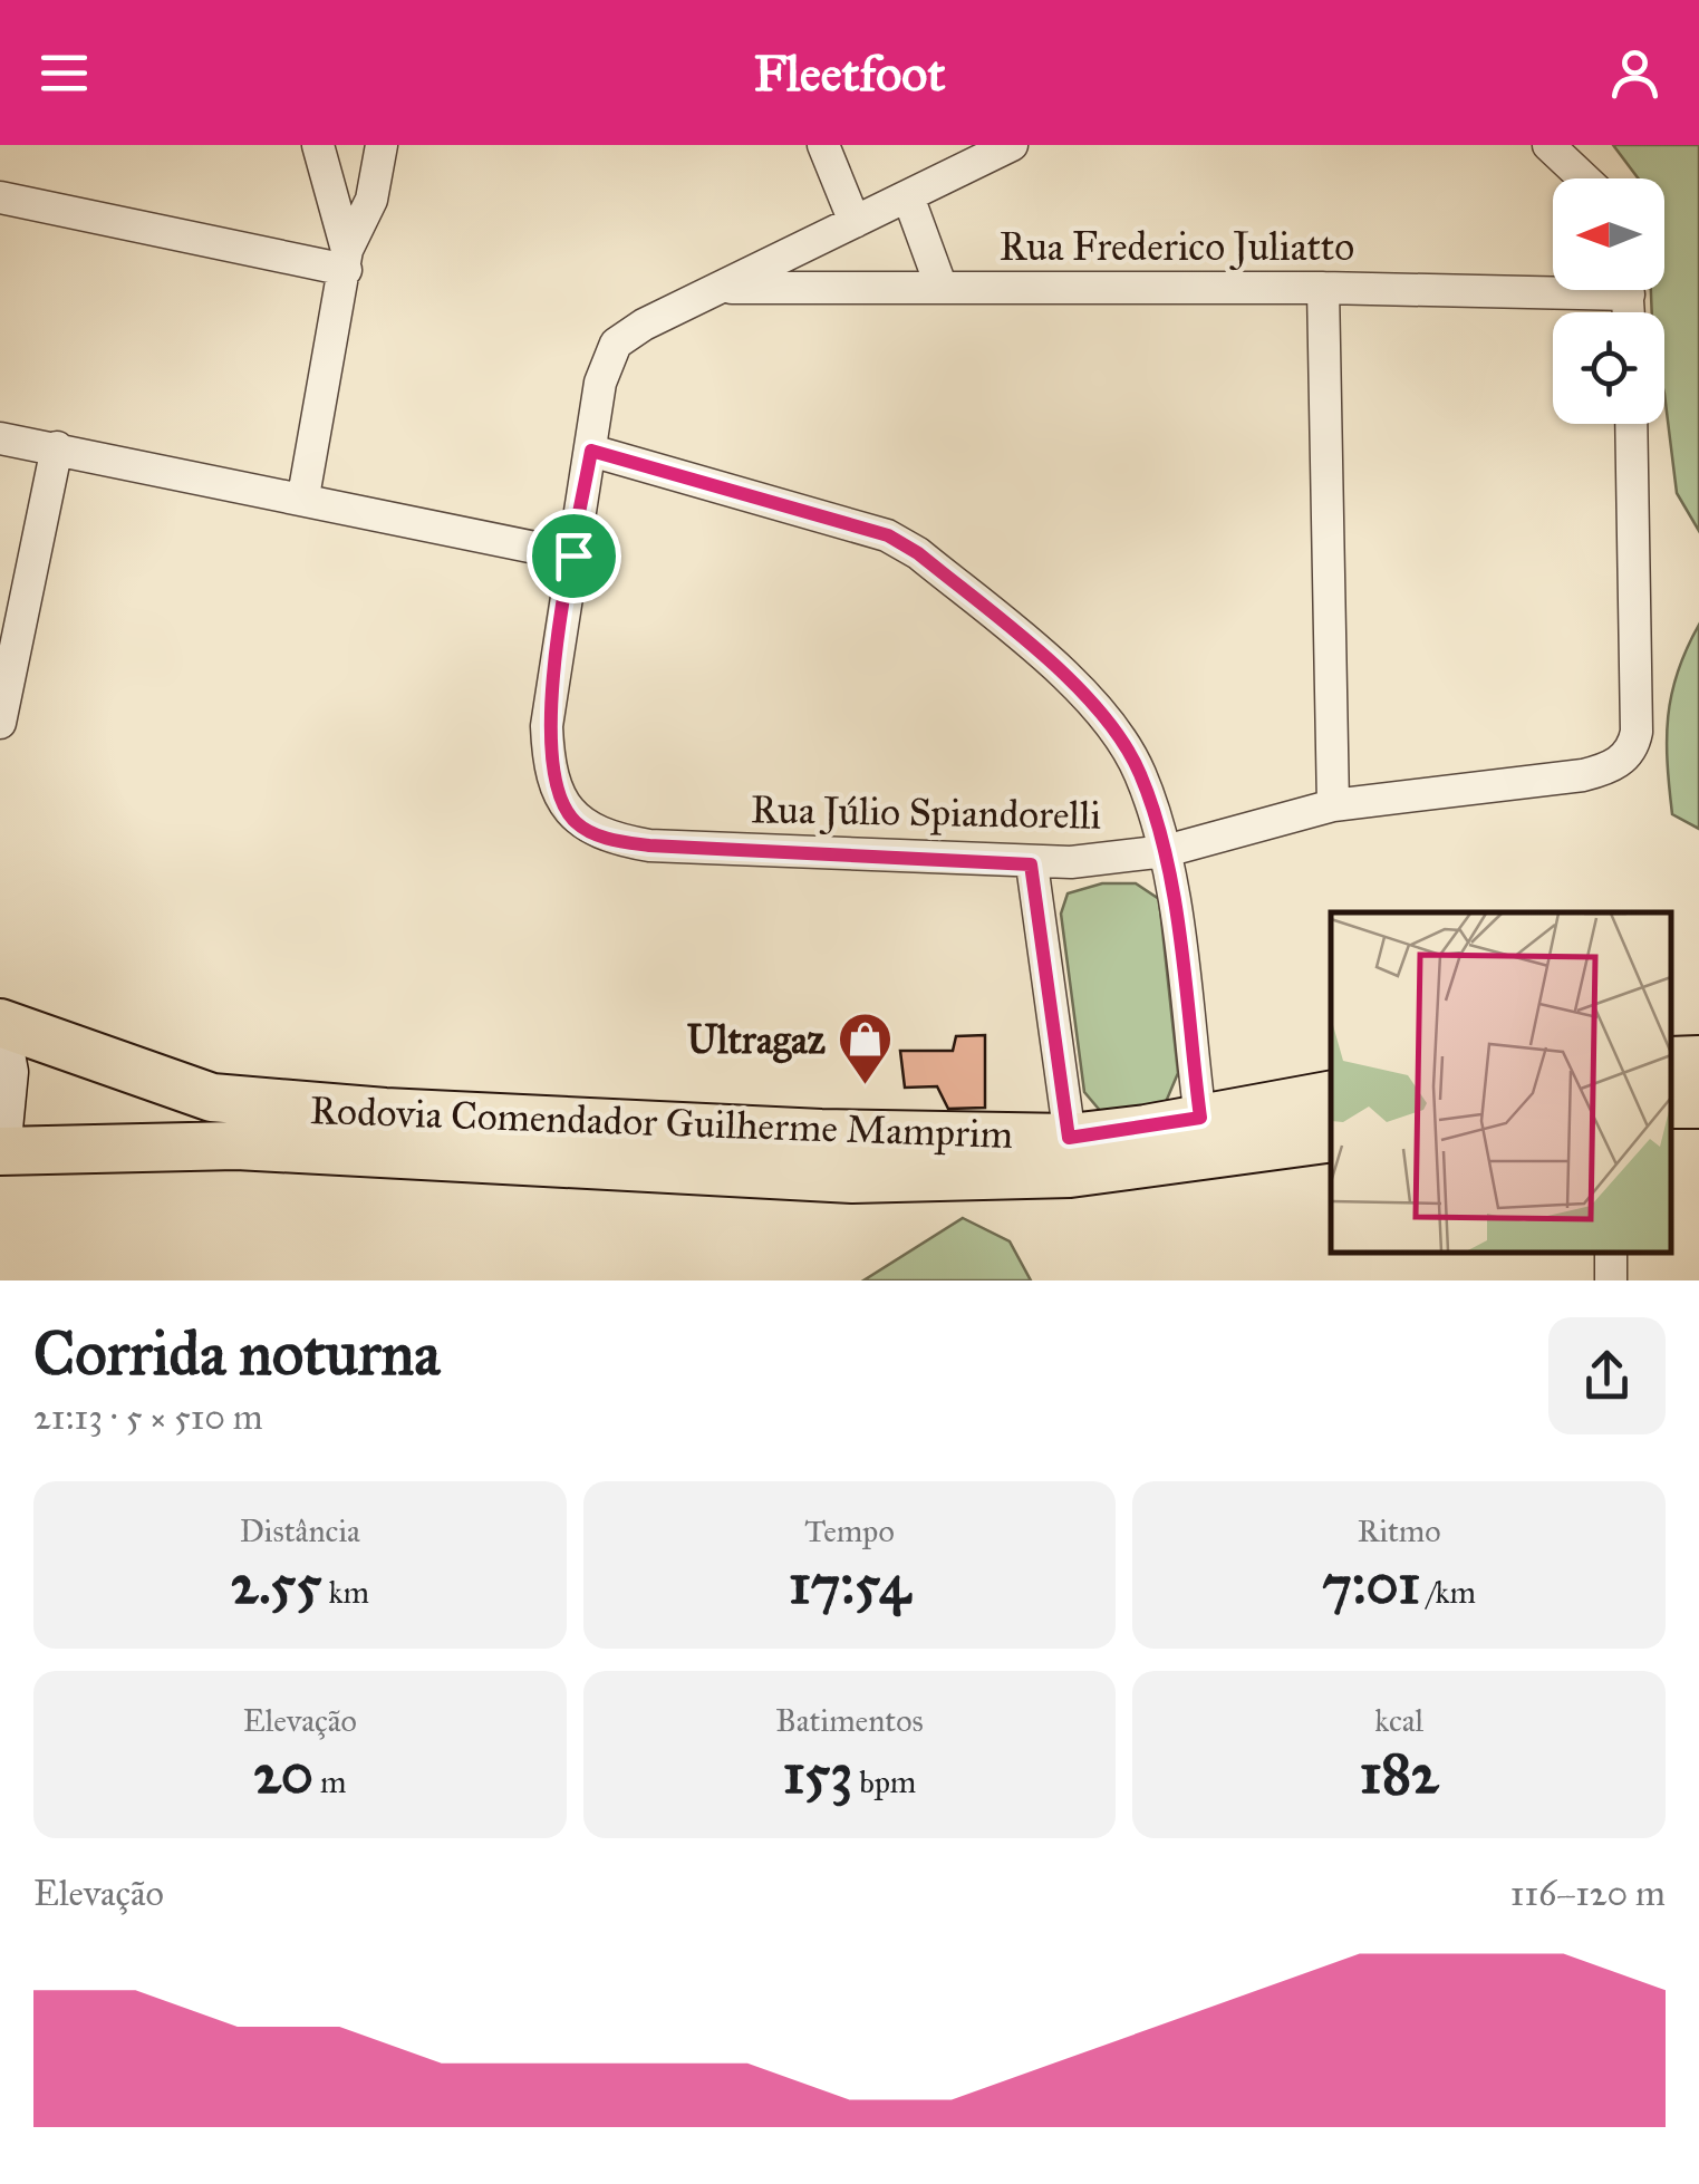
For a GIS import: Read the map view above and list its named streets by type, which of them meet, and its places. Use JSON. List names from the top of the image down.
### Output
{
  "streets": {
    "main road": ["Rodovia Comendador Guilherme Mamprim"],
    "street": ["Rua Frederico Juliatto", "Rua Júlio Spiandorelli"]
  },
  "places": {
    "shop": ["Ultragaz"]
  },
  "north": "left",
  "page": {
    "header": "Fleetfoot",
    "heading": ["Corrida noturna", "21:13 · 5 × 510 m"],
    "stats": [
      ["Distância", "2.55 km"],
      ["Tempo", "17:54"],
      ["Ritmo", "7:01 /km"],
      ["Elevação", "20 m"],
      ["Batimentos", "153 bpm"],
      ["kcal", "182"]
    ],
    "chart": ["Elevação", "116–120 m"]
  }
}
